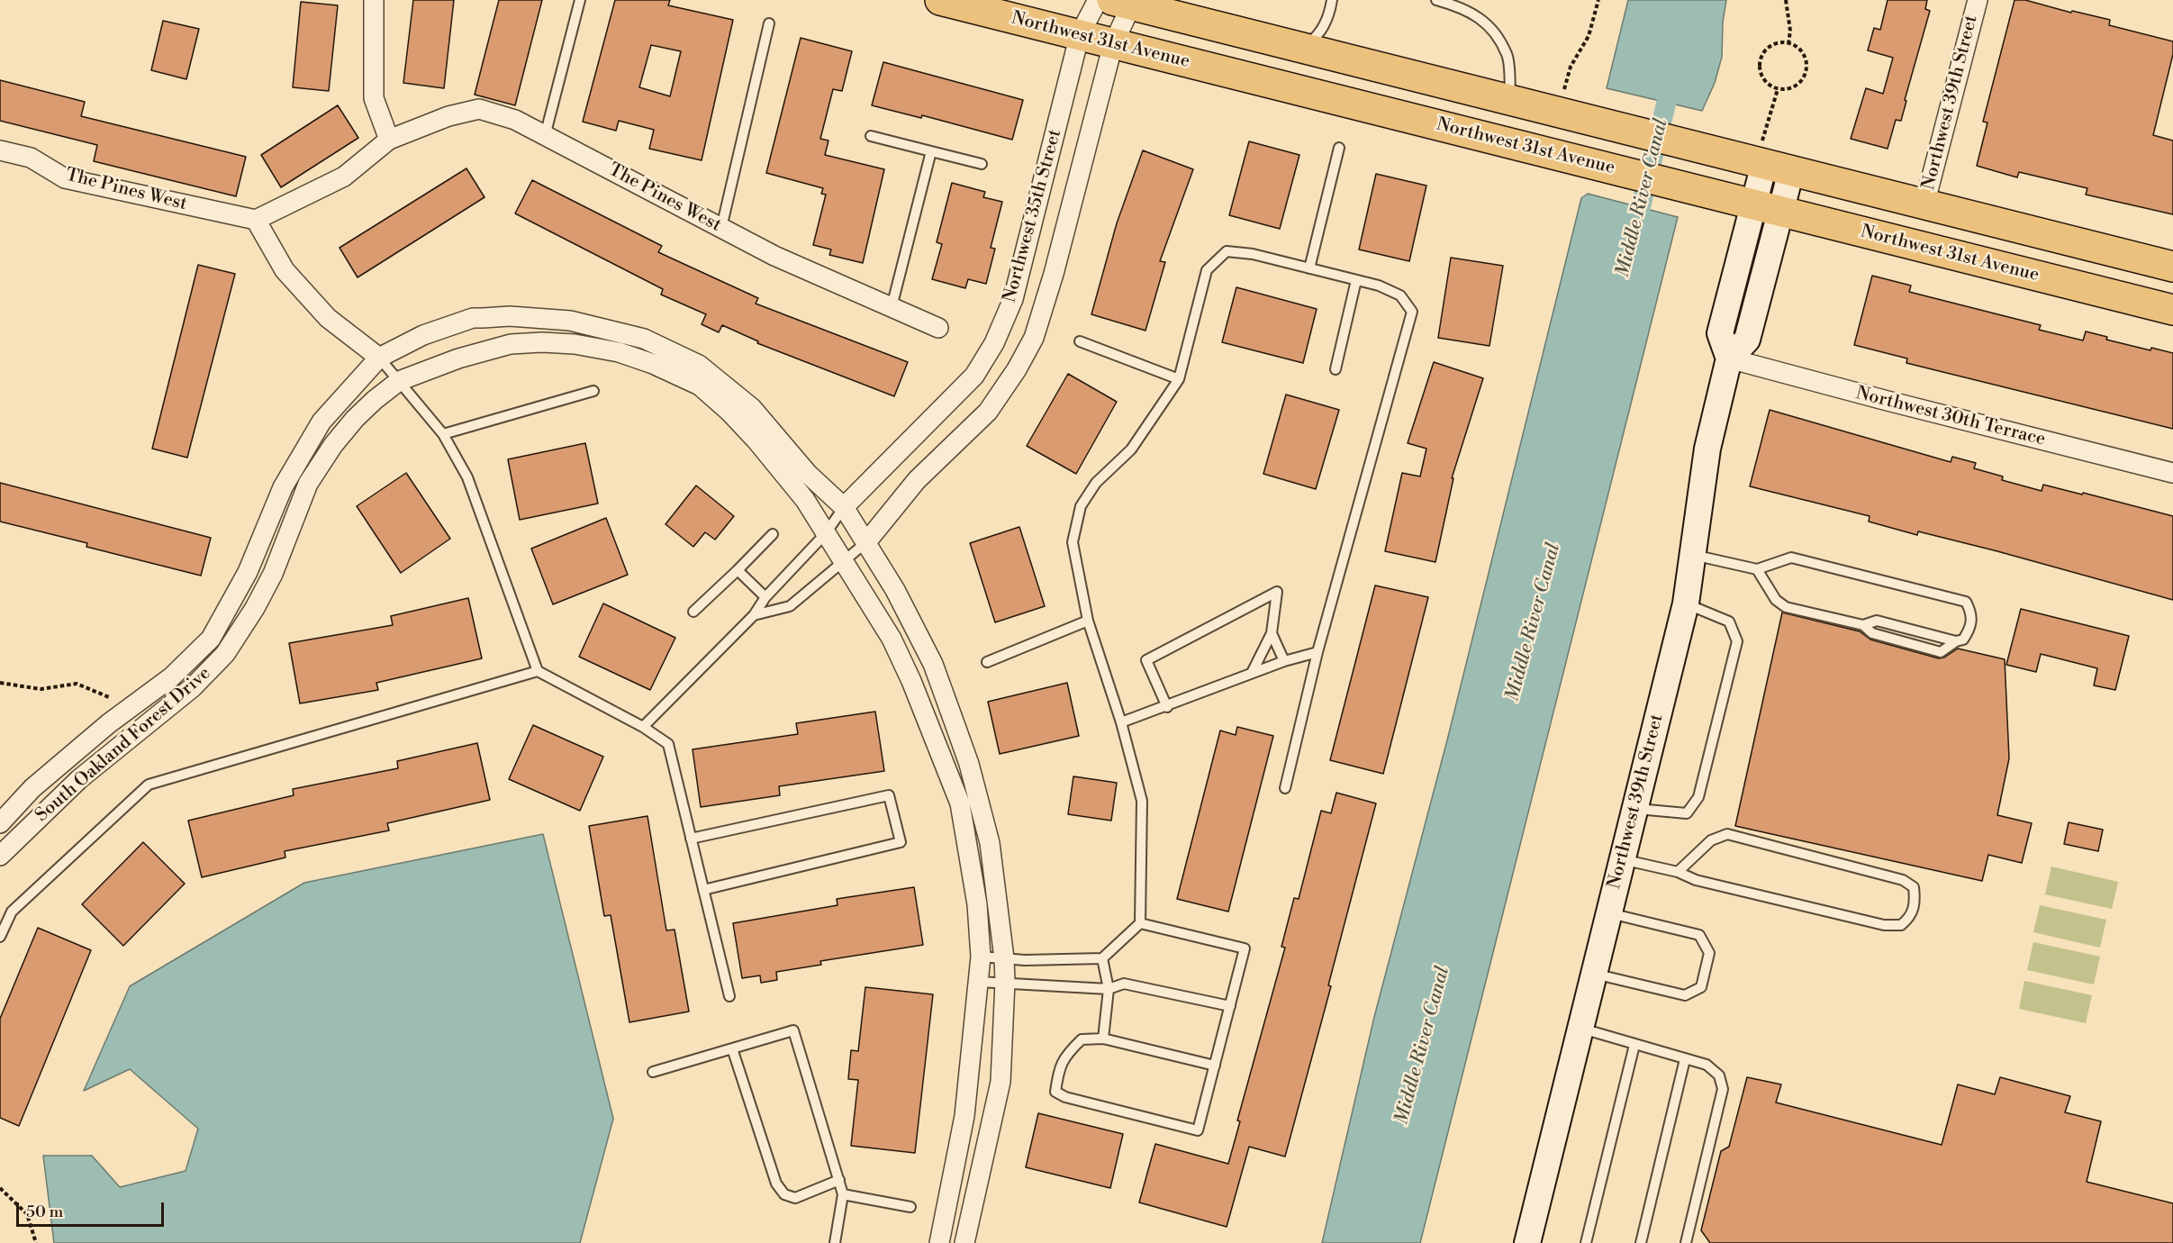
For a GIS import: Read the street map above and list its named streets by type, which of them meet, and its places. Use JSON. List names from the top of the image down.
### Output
{
  "streets": {
    "main road": ["Northwest 31st Avenue"],
    "street": [
      "Northwest 39th Street",
      "The Pines West",
      "Northwest 35th Street",
      "Northwest 30th Terrace",
      "South Oakland Forest Drive"
    ]
  },
  "crossings": [
    ["Northwest 31st Avenue", "Northwest 35th Street"],
    ["Northwest 39th Street", "Northwest 30th Terrace"],
    ["Northwest 35th Street", "South Oakland Forest Drive"]
  ],
  "water": ["Middle River Canal"],
  "scale_bar": "50 m"
}
